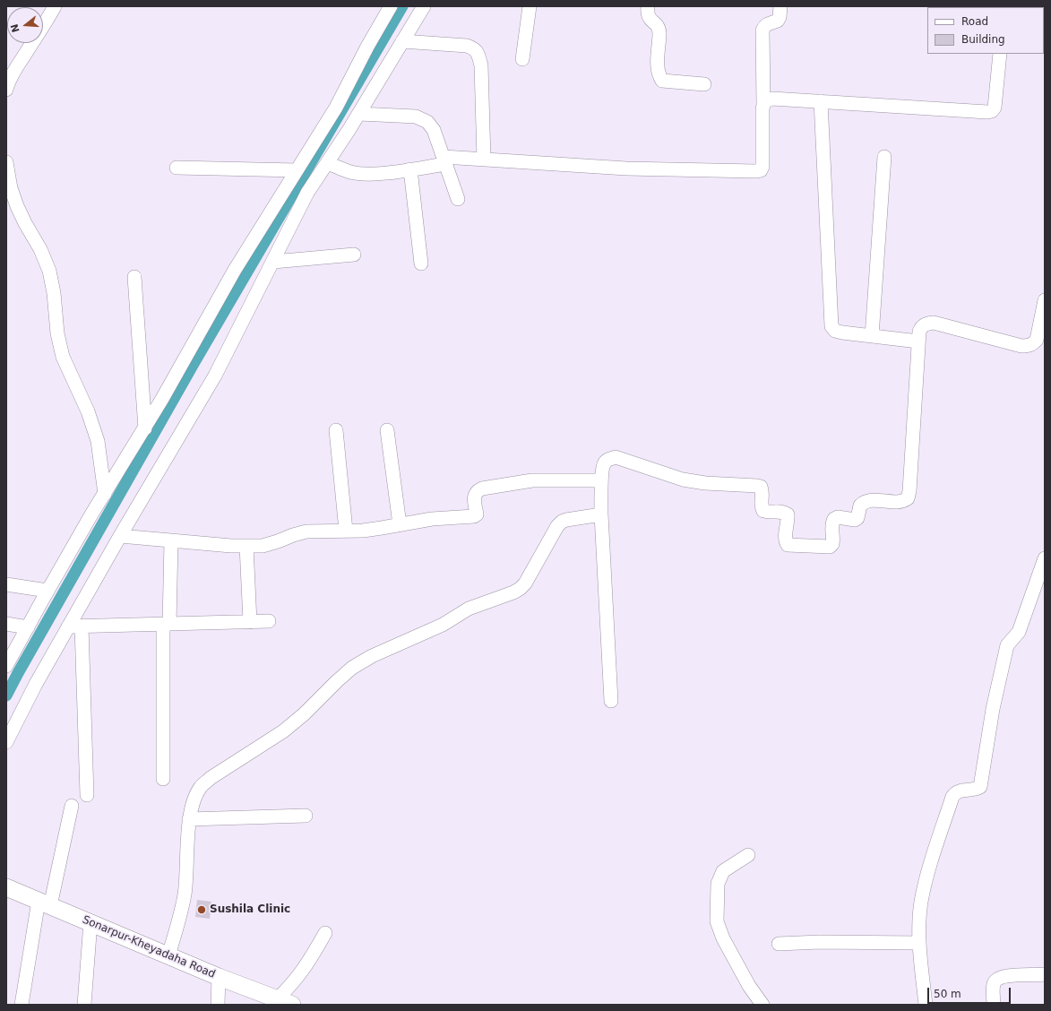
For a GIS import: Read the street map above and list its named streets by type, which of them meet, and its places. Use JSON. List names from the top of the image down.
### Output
{
  "streets": {
    "main road": ["Sonarpur-Kheyadaha Road"]
  },
  "places": ["Sushila Clinic"],
  "legend": ["Road", "Building"],
  "scale_bar": "50 m",
  "north": "left"
}
